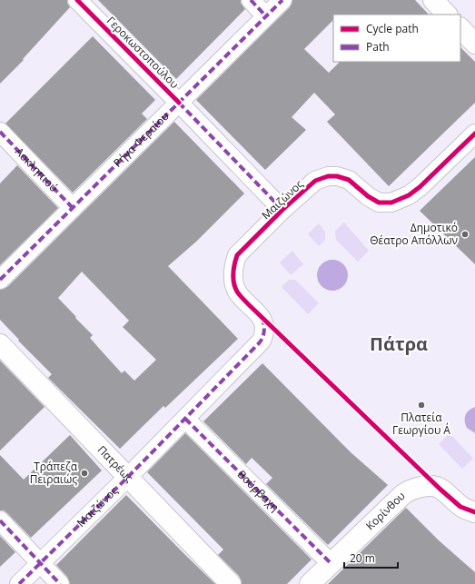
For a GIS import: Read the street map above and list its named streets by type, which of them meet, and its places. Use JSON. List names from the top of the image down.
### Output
{
  "streets": {
    "main road": ["Πατρέως", "Κορίνθου"],
    "street": [
      "Γεροκωστοπούλου",
      "Ρήγα Φεραίου",
      "Ασκληπιού",
      "Μαιζώνος",
      "Βούρβαχη"
    ]
  },
  "crossings": [
    ["Γεροκωστοπούλου", "Ρήγα Φεραίου"],
    ["Γεροκωστοπούλου", "Μαιζώνος"],
    ["Ρήγα Φεραίου", "Ασκληπιού"],
    ["Μαιζώνος", "Πατρέως"],
    ["Μαιζώνος", "Βούρβαχη"],
    ["Βούρβαχη", "Κορίνθου"]
  ],
  "districts": ["Πάτρα"],
  "places": ["Δημοτικό Θέατρο Απόλλων", "Πλατεία Γεωργίου Α΄", "Τράπεζα Πειραιώς"],
  "legend": ["Cycle path", "Path"],
  "scale_bar": "20 m"
}
